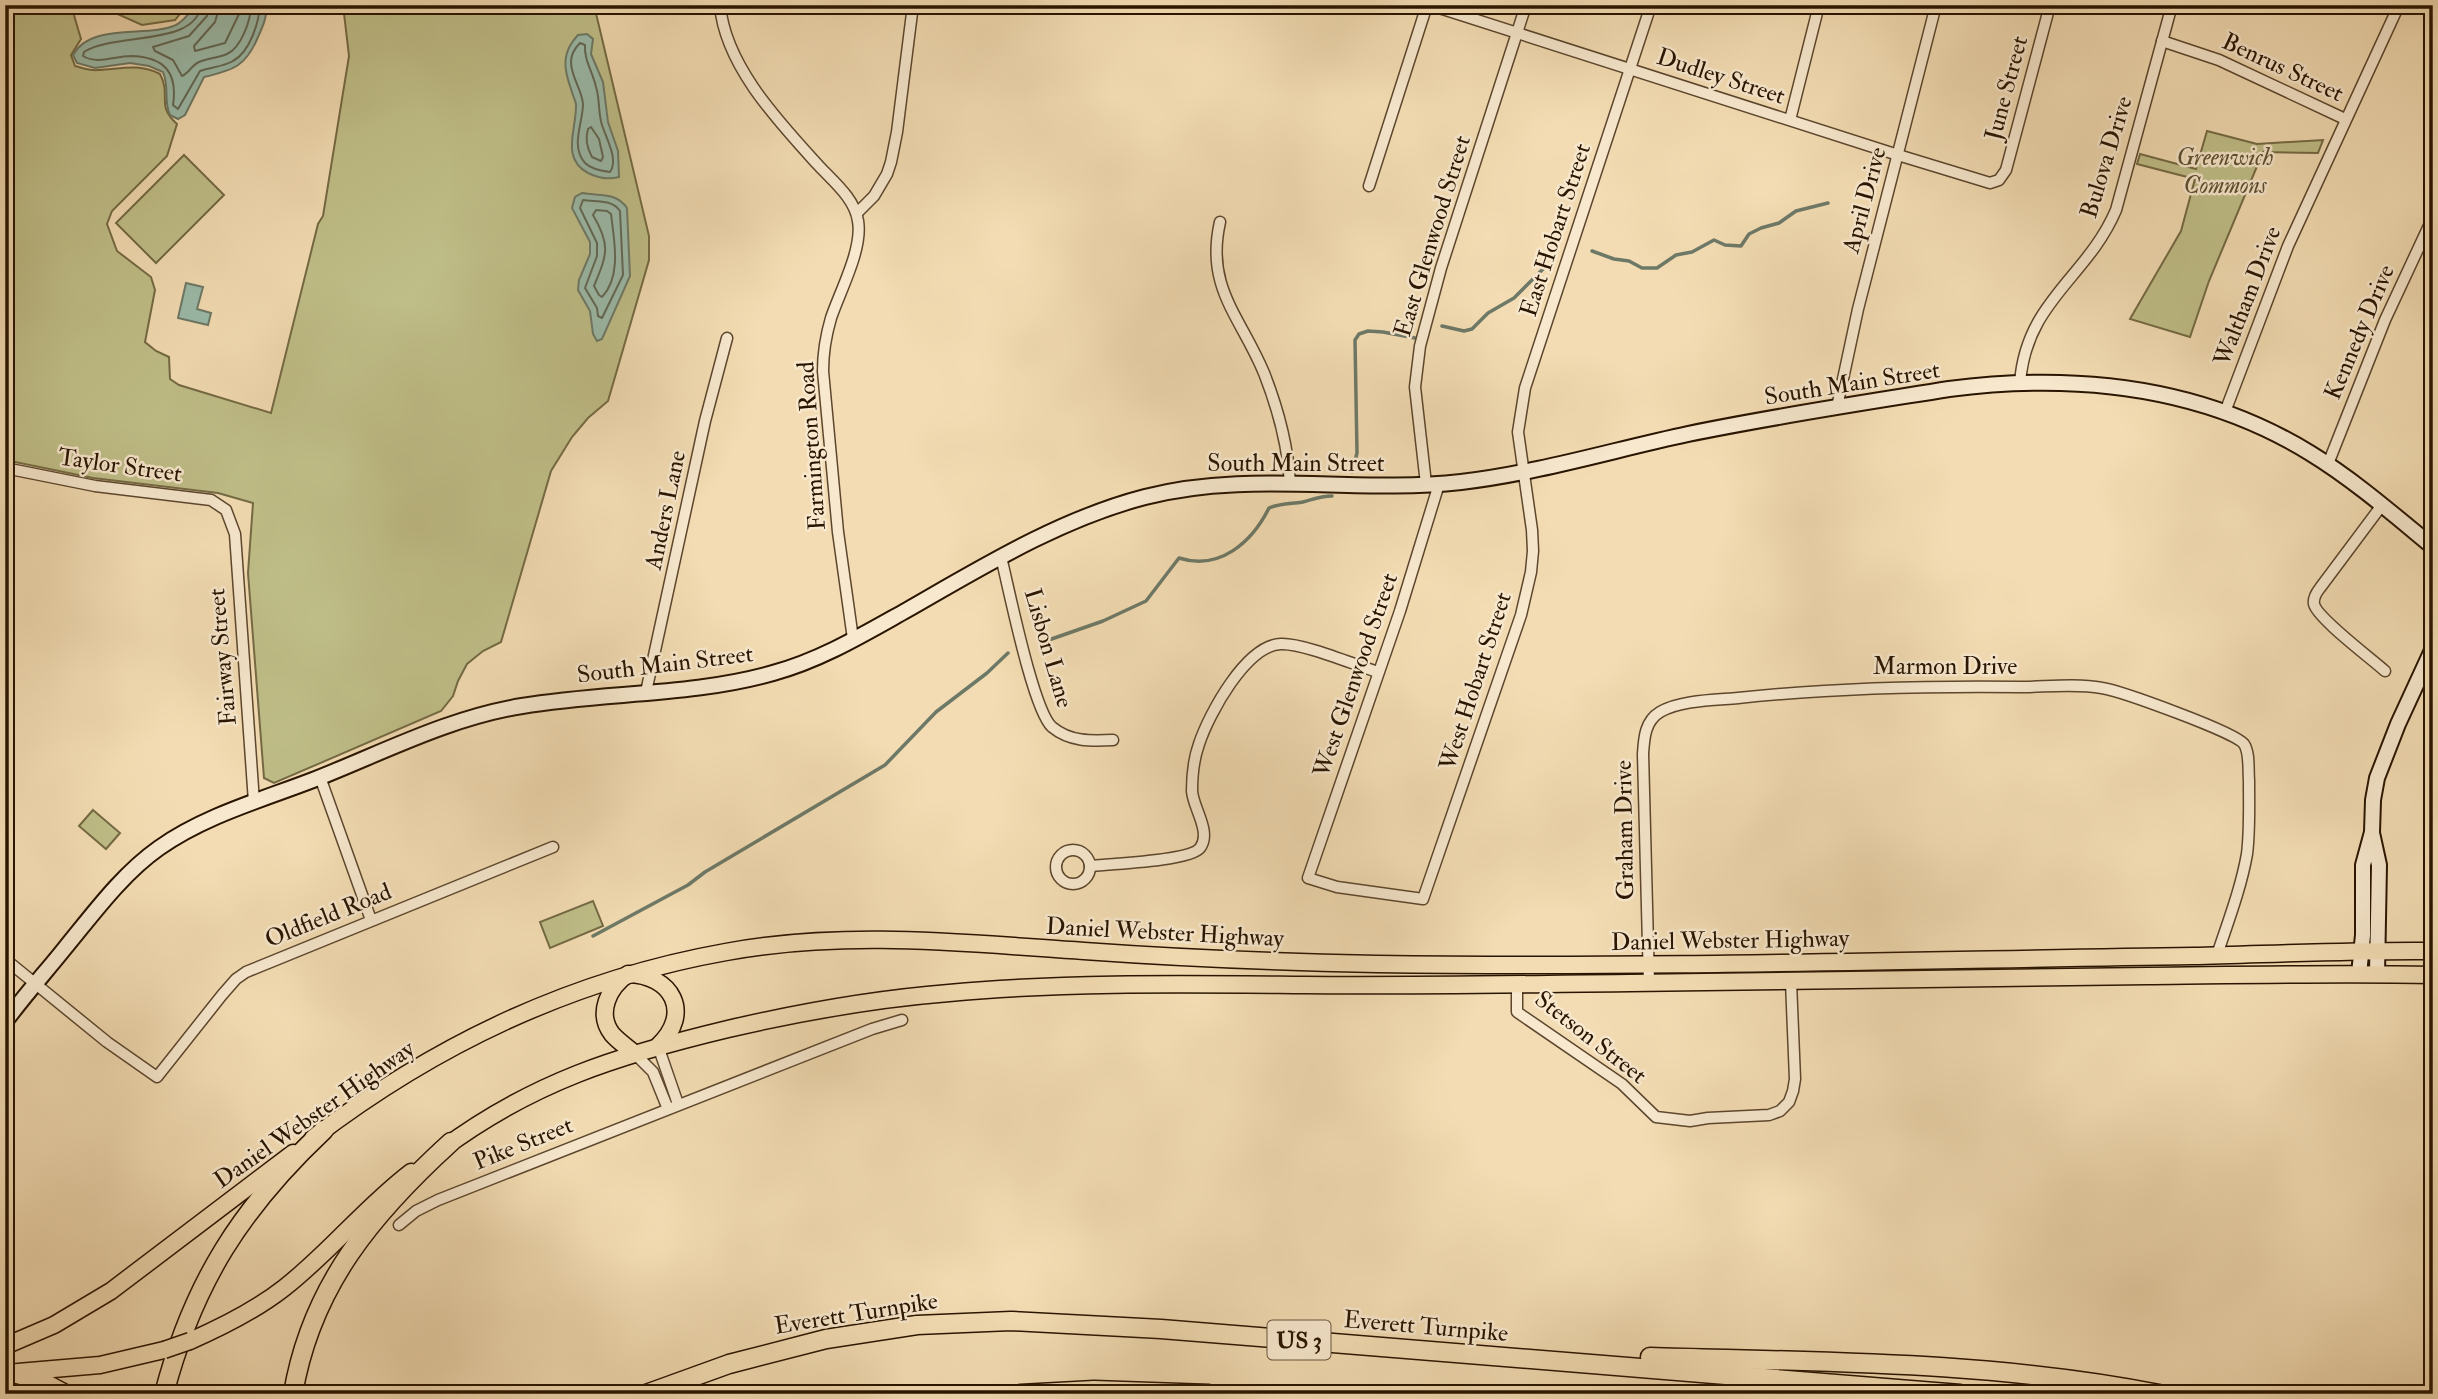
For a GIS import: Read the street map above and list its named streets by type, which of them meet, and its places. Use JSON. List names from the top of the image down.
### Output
{
  "streets": {
    "highway": ["Everett Turnpike", "US 3"],
    "main road": ["Daniel Webster Highway"],
    "street": [
      "Benrus Street",
      "Dudley Street",
      "June Street",
      "Bulova Drive",
      "April Drive",
      "East Hobart Street",
      "East Glenwood Street",
      "Waltham Drive",
      "Kennedy Drive",
      "South Main Street",
      "Farmington Road",
      "Taylor Street",
      "Anders Lane",
      "Lisbon Lane",
      "Fairway Street",
      "Marmon Drive",
      "West Glenwood Street",
      "West Hobart Street",
      "Graham Drive",
      "Oldfield Road",
      "Stetson Street",
      "Pike Street"
    ]
  },
  "crossings": [
    ["Benrus Street", "Bulova Drive"],
    ["Benrus Street", "Waltham Drive"],
    ["Dudley Street", "June Street"],
    ["Dudley Street", "April Drive"],
    ["Dudley Street", "East Hobart Street"],
    ["Dudley Street", "East Glenwood Street"],
    ["Bulova Drive", "South Main Street"],
    ["April Drive", "South Main Street"],
    ["East Hobart Street", "South Main Street"],
    ["East Hobart Street", "West Hobart Street"],
    ["East Glenwood Street", "South Main Street"],
    ["East Glenwood Street", "West Glenwood Street"],
    ["Waltham Drive", "South Main Street"],
    ["Kennedy Drive", "South Main Street"],
    ["South Main Street", "Farmington Road"],
    ["South Main Street", "Anders Lane"],
    ["South Main Street", "Lisbon Lane"],
    ["South Main Street", "Fairway Street"],
    ["South Main Street", "West Glenwood Street"],
    ["South Main Street", "West Hobart Street"],
    ["South Main Street", "Oldfield Road"],
    ["Taylor Street", "Fairway Street"],
    ["Marmon Drive", "Graham Drive"],
    ["Marmon Drive", "Daniel Webster Highway"],
    ["West Glenwood Street", "West Hobart Street"],
    ["Graham Drive", "Daniel Webster Highway"],
    ["Daniel Webster Highway", "Stetson Street"]
  ],
  "parks": ["Greenwich Commons"]
}
